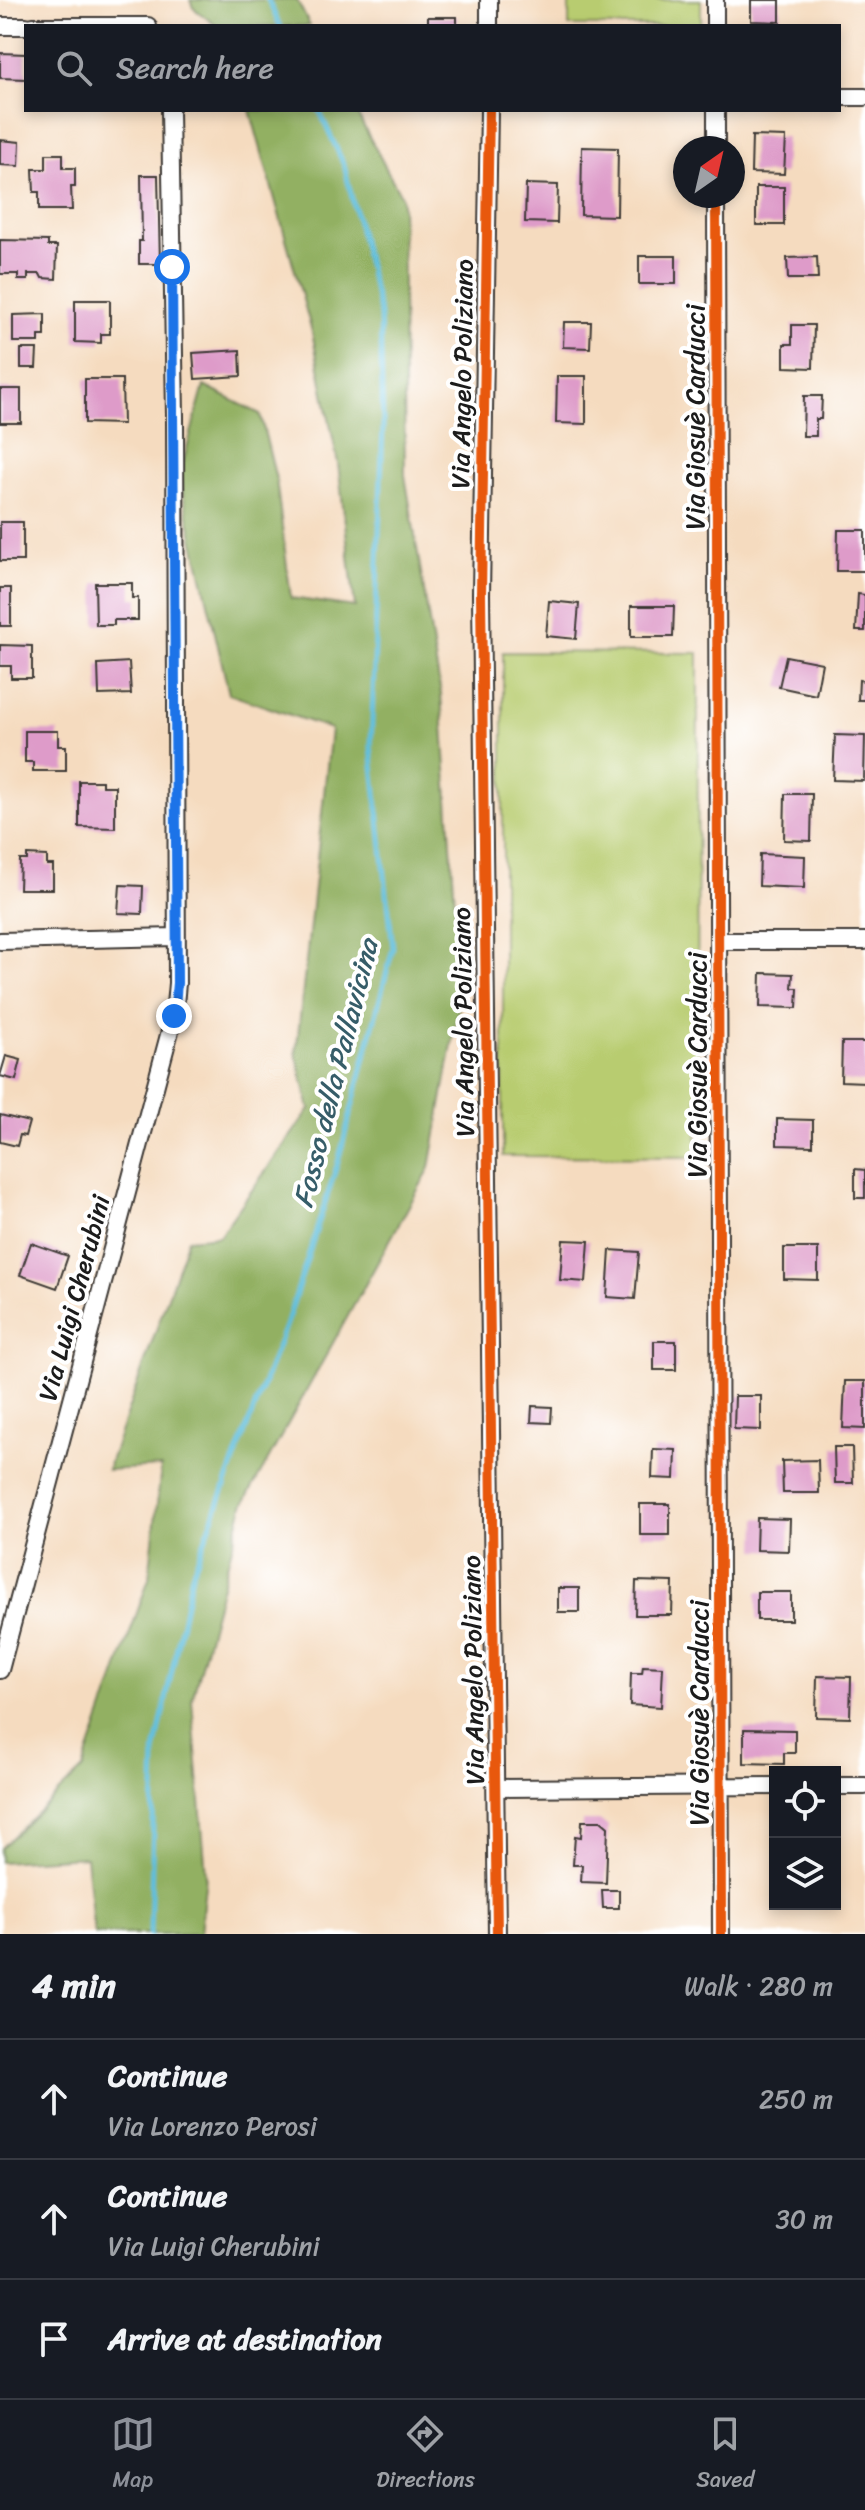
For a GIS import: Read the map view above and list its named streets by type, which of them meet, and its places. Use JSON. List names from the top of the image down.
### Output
{
  "streets": {
    "street": ["Via Angelo Poliziano", "Via Giosuè Carducci", "Via Luigi Cherubini"]
  },
  "water": ["Fosso della Pallavicina"],
  "north": "top right",
  "page": {
    "search": "Search here",
    "heading": ["4 min", "Walk · 280 m"],
    "list": [
      ["Continue", "Via Lorenzo Perosi", "250 m"],
      ["Continue", "Via Luigi Cherubini", "30 m"],
      "Arrive at destination"
    ],
    "nav": ["Map", "Directions", "Saved"]
  }
}
